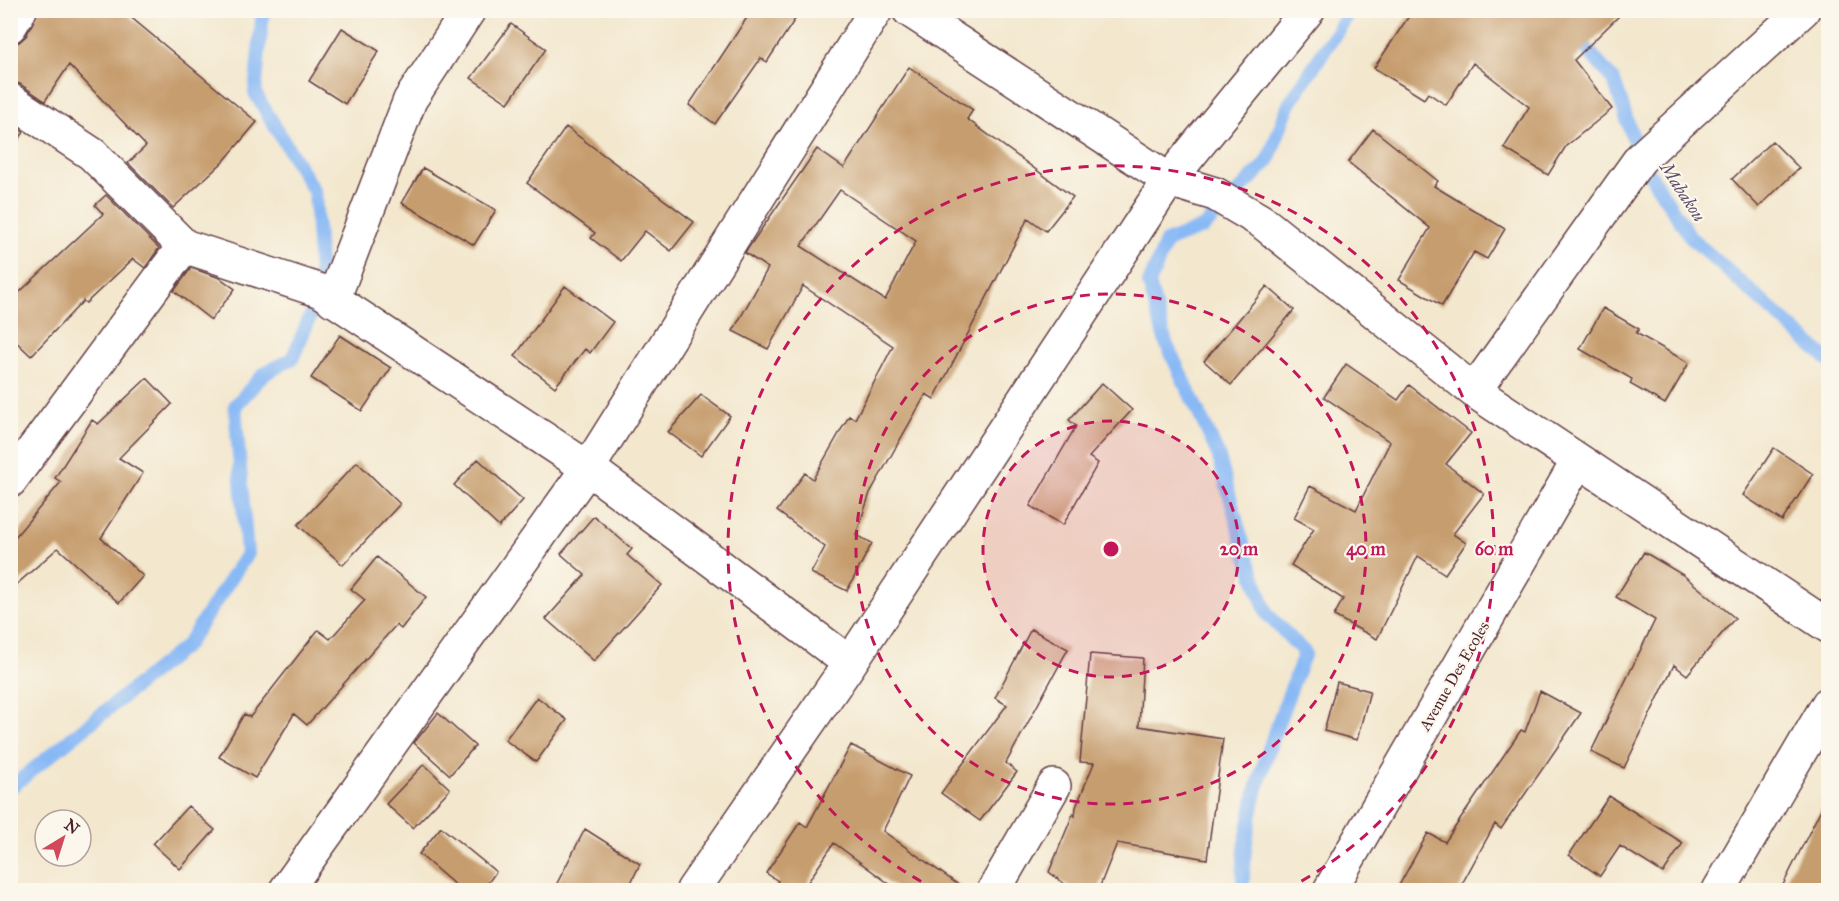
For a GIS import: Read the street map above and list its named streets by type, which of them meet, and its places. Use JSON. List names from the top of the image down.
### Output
{
  "streets": {
    "street": ["Avenue Des Ecoles"]
  },
  "water": ["Mabakou"],
  "north": "top right",
  "rings": ["20 m", "40 m", "60 m"]
}
